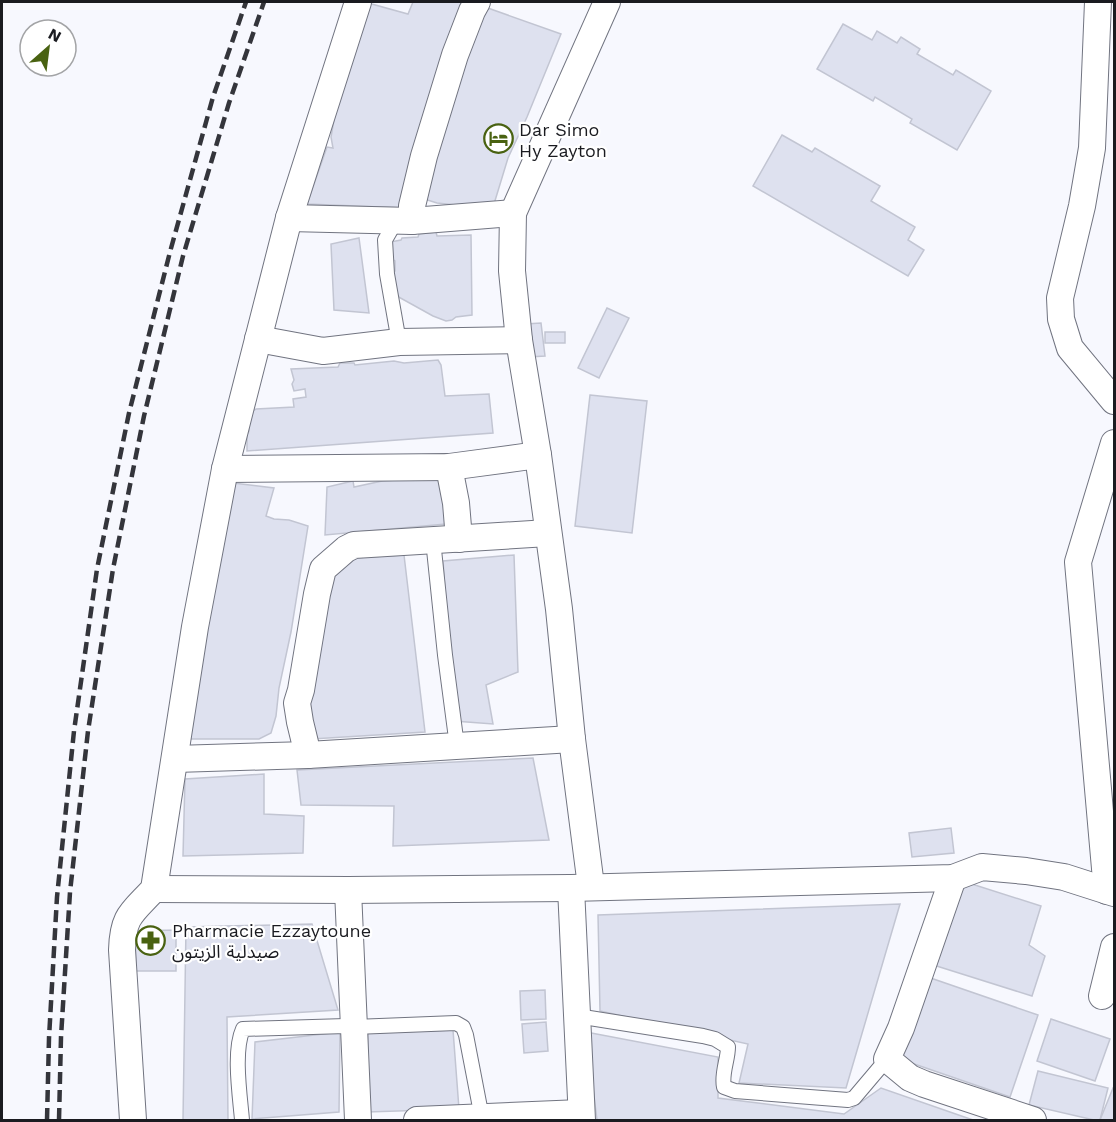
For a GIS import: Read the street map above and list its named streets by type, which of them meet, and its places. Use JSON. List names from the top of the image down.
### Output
{
  "places": {
    "hotel": ["Dar Simo Hy Zayton"],
    "pharmacy": ["Pharmacie Ezzaytoune صيدلية الزيتون"]
  },
  "north": "top right"
}
